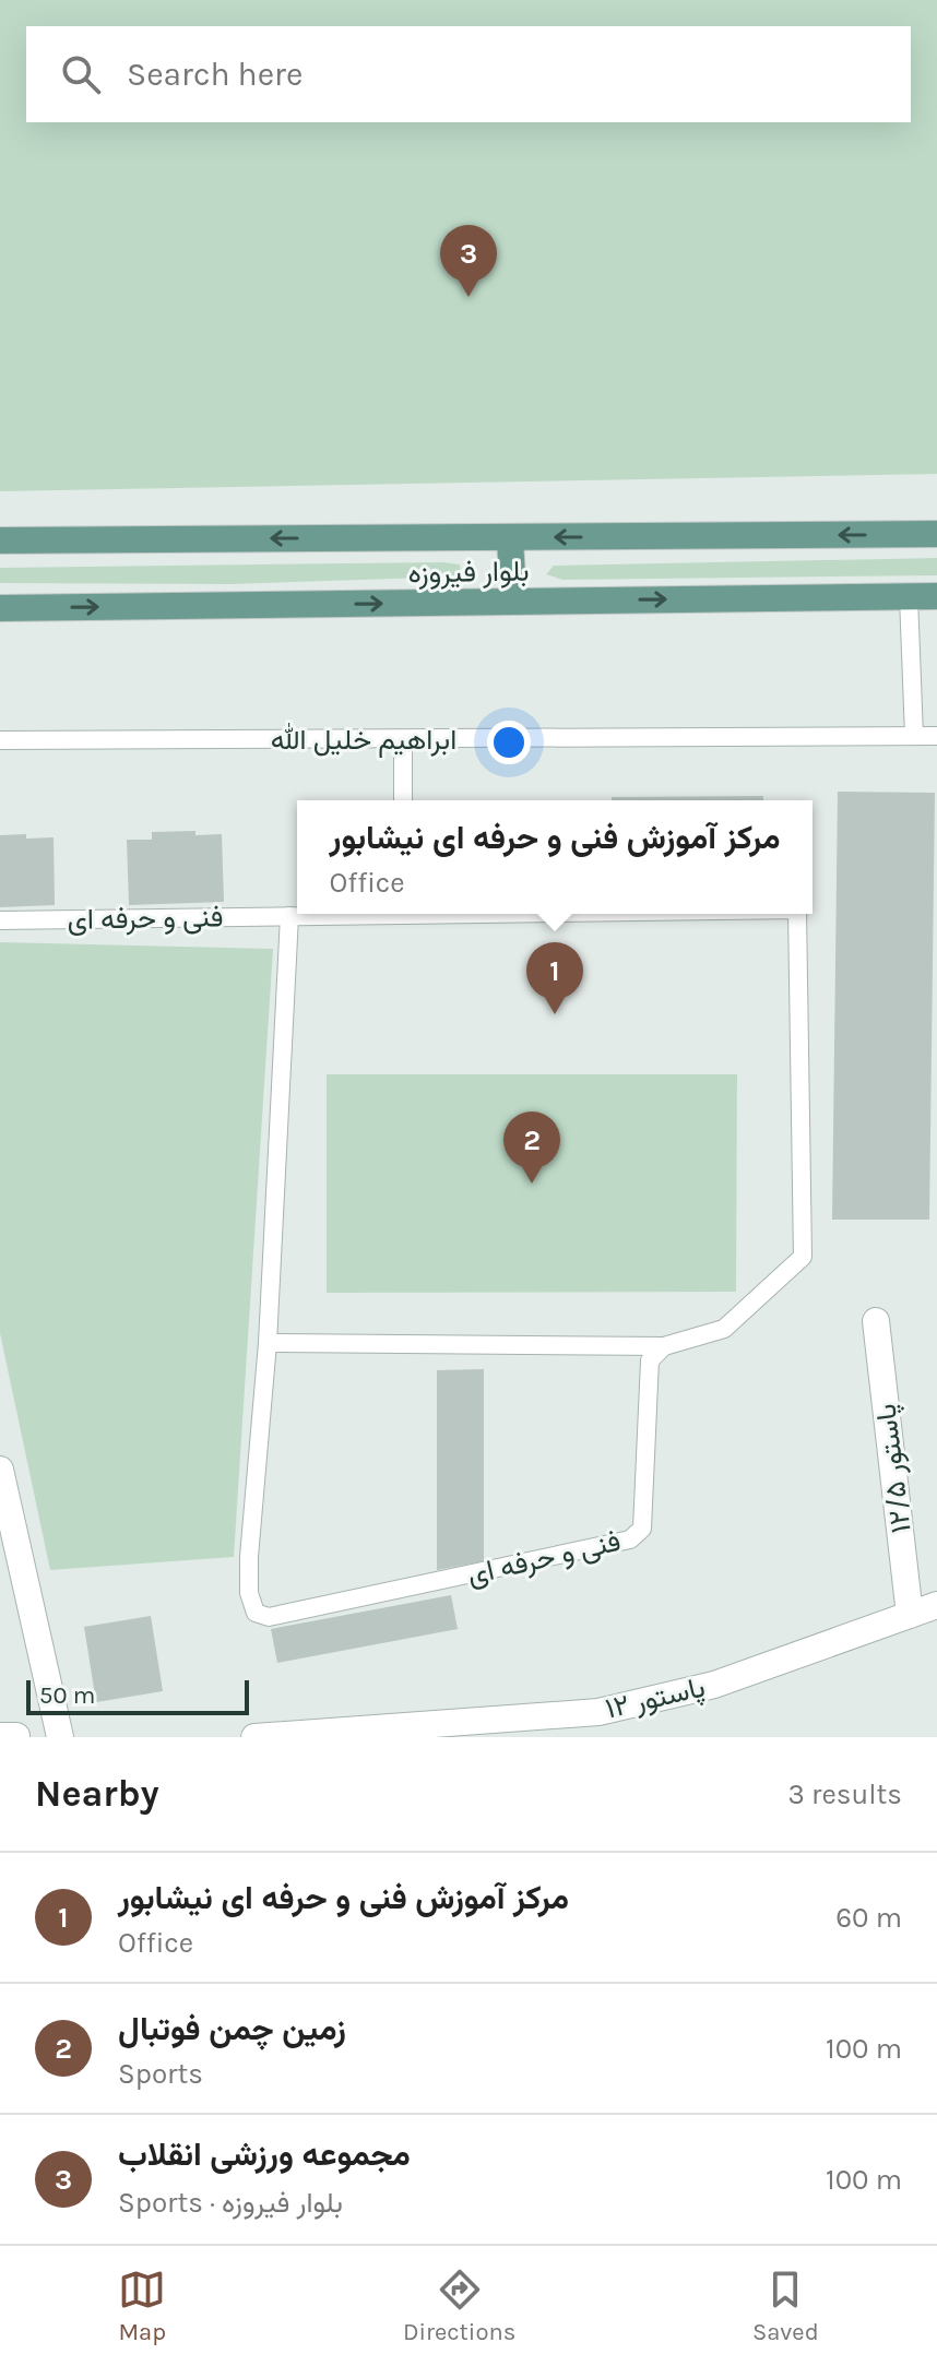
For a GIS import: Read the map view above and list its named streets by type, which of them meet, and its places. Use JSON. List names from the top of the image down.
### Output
{
  "streets": {
    "main road": ["بلوار فیروزه"],
    "street": ["پاستور ۱۲/۵", "۱۲ پاستور"],
    "lane": ["ابراهیم خلیل الله", "فنی و حرفه ای"]
  },
  "crossings": [
    ["پاستور ۱۲/۵", "۱۲ پاستور"]
  ],
  "scale_bar": "50 m",
  "page": {
    "search": "Search here",
    "pins": ["3", "1", "2"],
    "popup": ["مرکز آموزش فنی و حرفه ای نیشابور", "Office"],
    "scale": "50 m",
    "heading": ["Nearby", "3 results"],
    "list": [
      {
        "mark": "1",
        "name": "مرکز آموزش فنی و حرفه ای نیشابور",
        "note": "Office",
        "value": "60 m"
      },
      {
        "mark": "2",
        "name": "زمین چمن فوتبال",
        "note": "Sports",
        "value": "100 m"
      },
      {
        "mark": "3",
        "name": "مجموعه ورزشی انقلاب",
        "note": "Sports · بلوار فیروزه",
        "value": "100 m"
      }
    ],
    "nav": ["Map", "Directions", "Saved"]
  }
}
